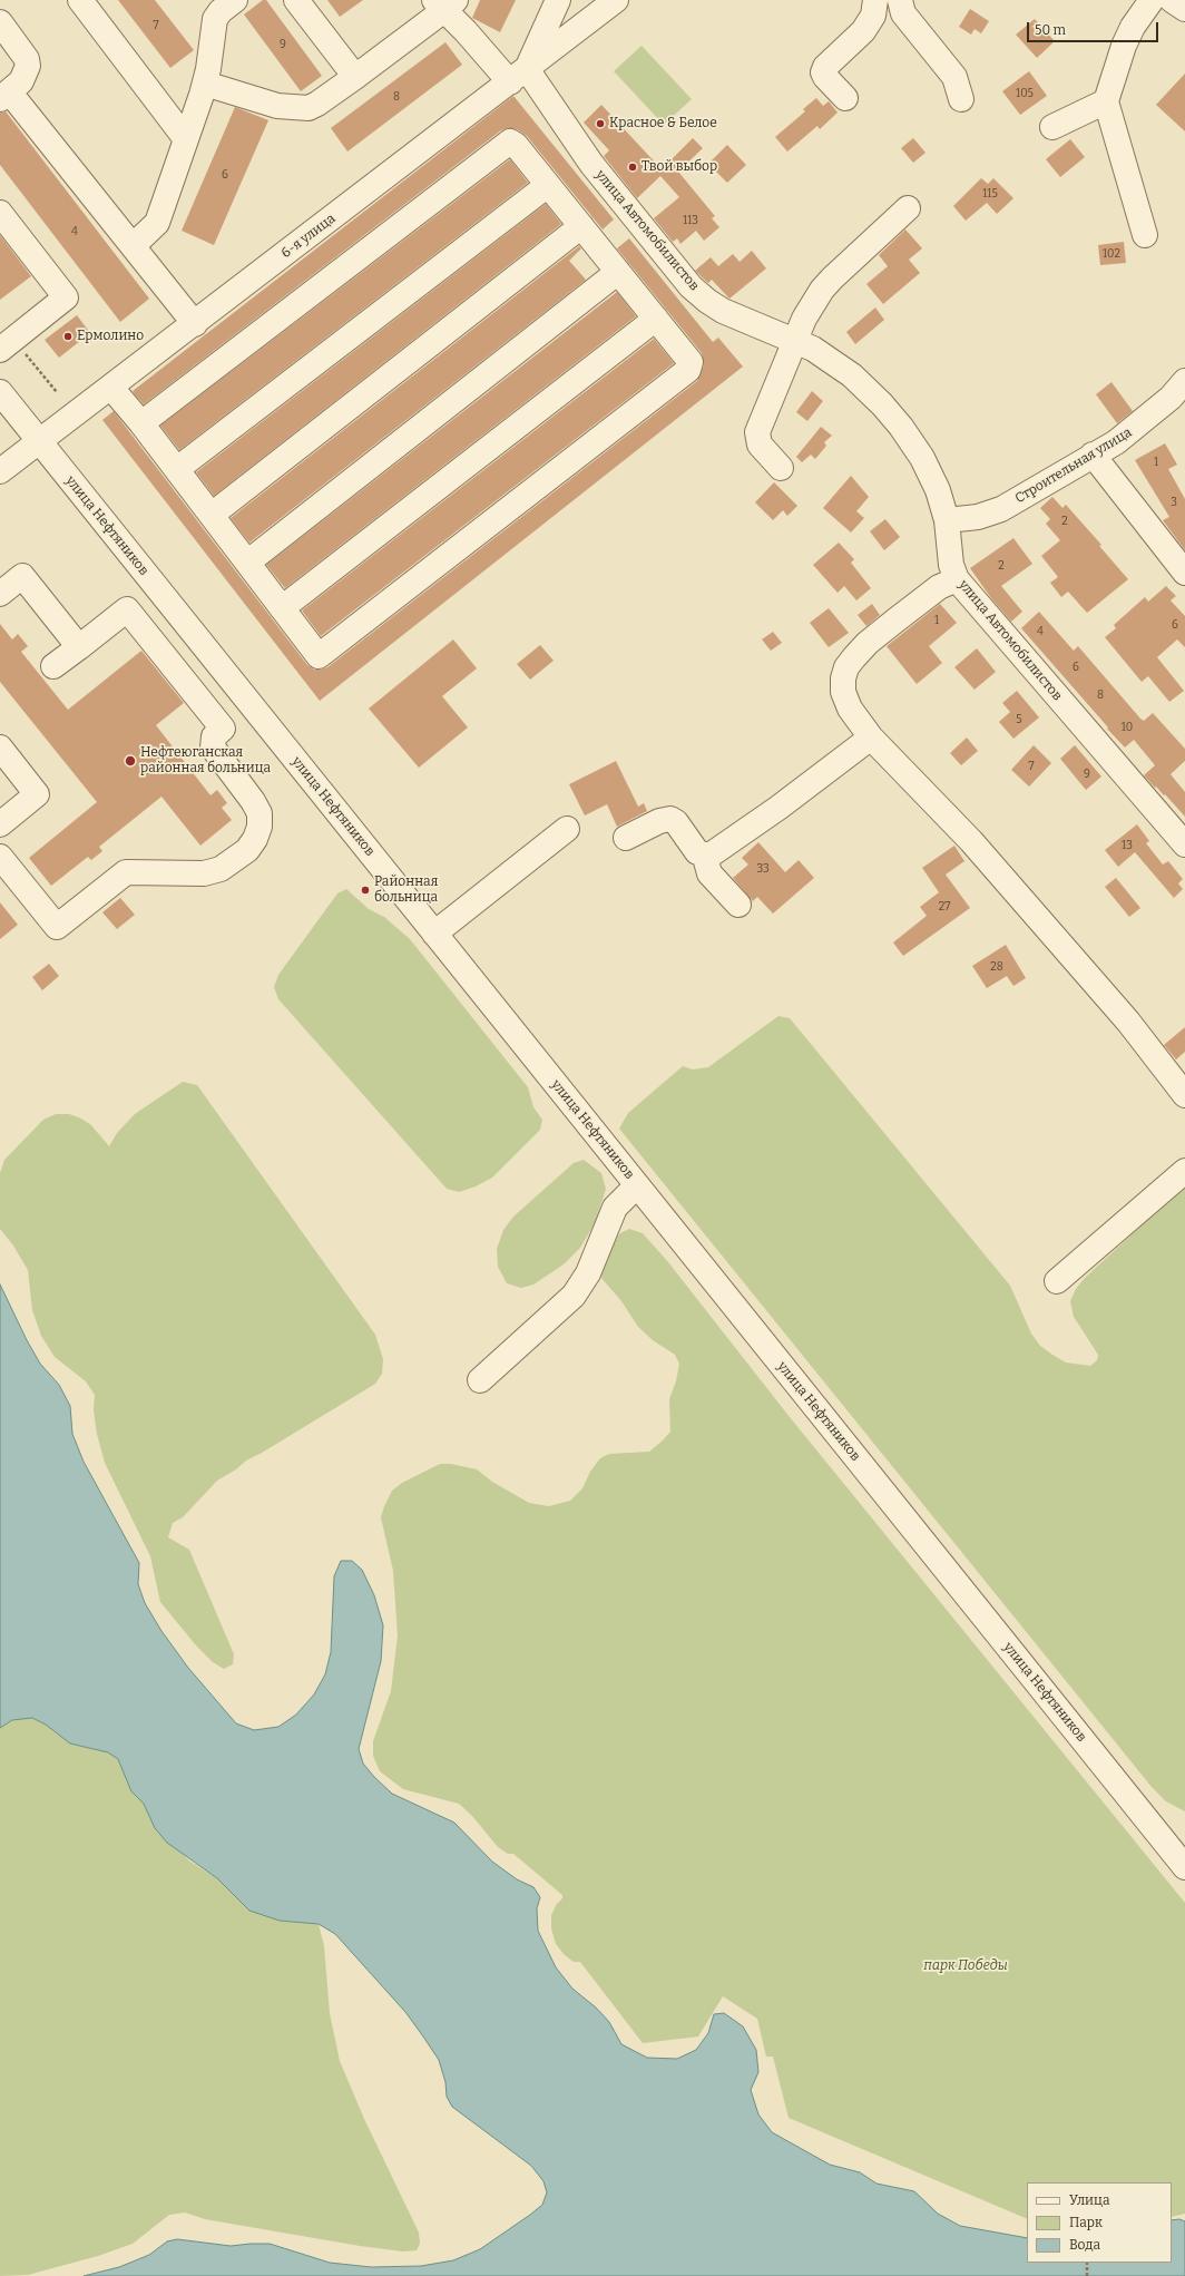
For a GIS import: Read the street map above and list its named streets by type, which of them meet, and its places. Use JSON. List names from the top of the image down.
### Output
{
  "streets": {
    "street": [
      "улица Автомобилистов",
      "6-я улица",
      "Строительная улица",
      "улица Нефтяников"
    ]
  },
  "crossings": [
    ["улица Автомобилистов", "6-я улица"],
    ["улица Автомобилистов", "Строительная улица"],
    ["6-я улица", "улица Нефтяников"]
  ],
  "parks": ["парк Победы"],
  "places": [
    "Красное & Белое",
    "Твой выбор",
    "Ермолино",
    "Нефтеюганская районная больница",
    "Районная больница"
  ],
  "house_numbers": [
    "7",
    "9",
    "105",
    "8",
    "6",
    "115",
    "113",
    "4",
    "102",
    "1",
    "3",
    "2",
    "2",
    "1",
    "6",
    "4",
    "6",
    "8",
    "5",
    "10",
    "7",
    "9",
    "13",
    "33",
    "27",
    "28"
  ],
  "legend": ["Улица", "Парк", "Вода"],
  "scale_bar": "50 m"
}
